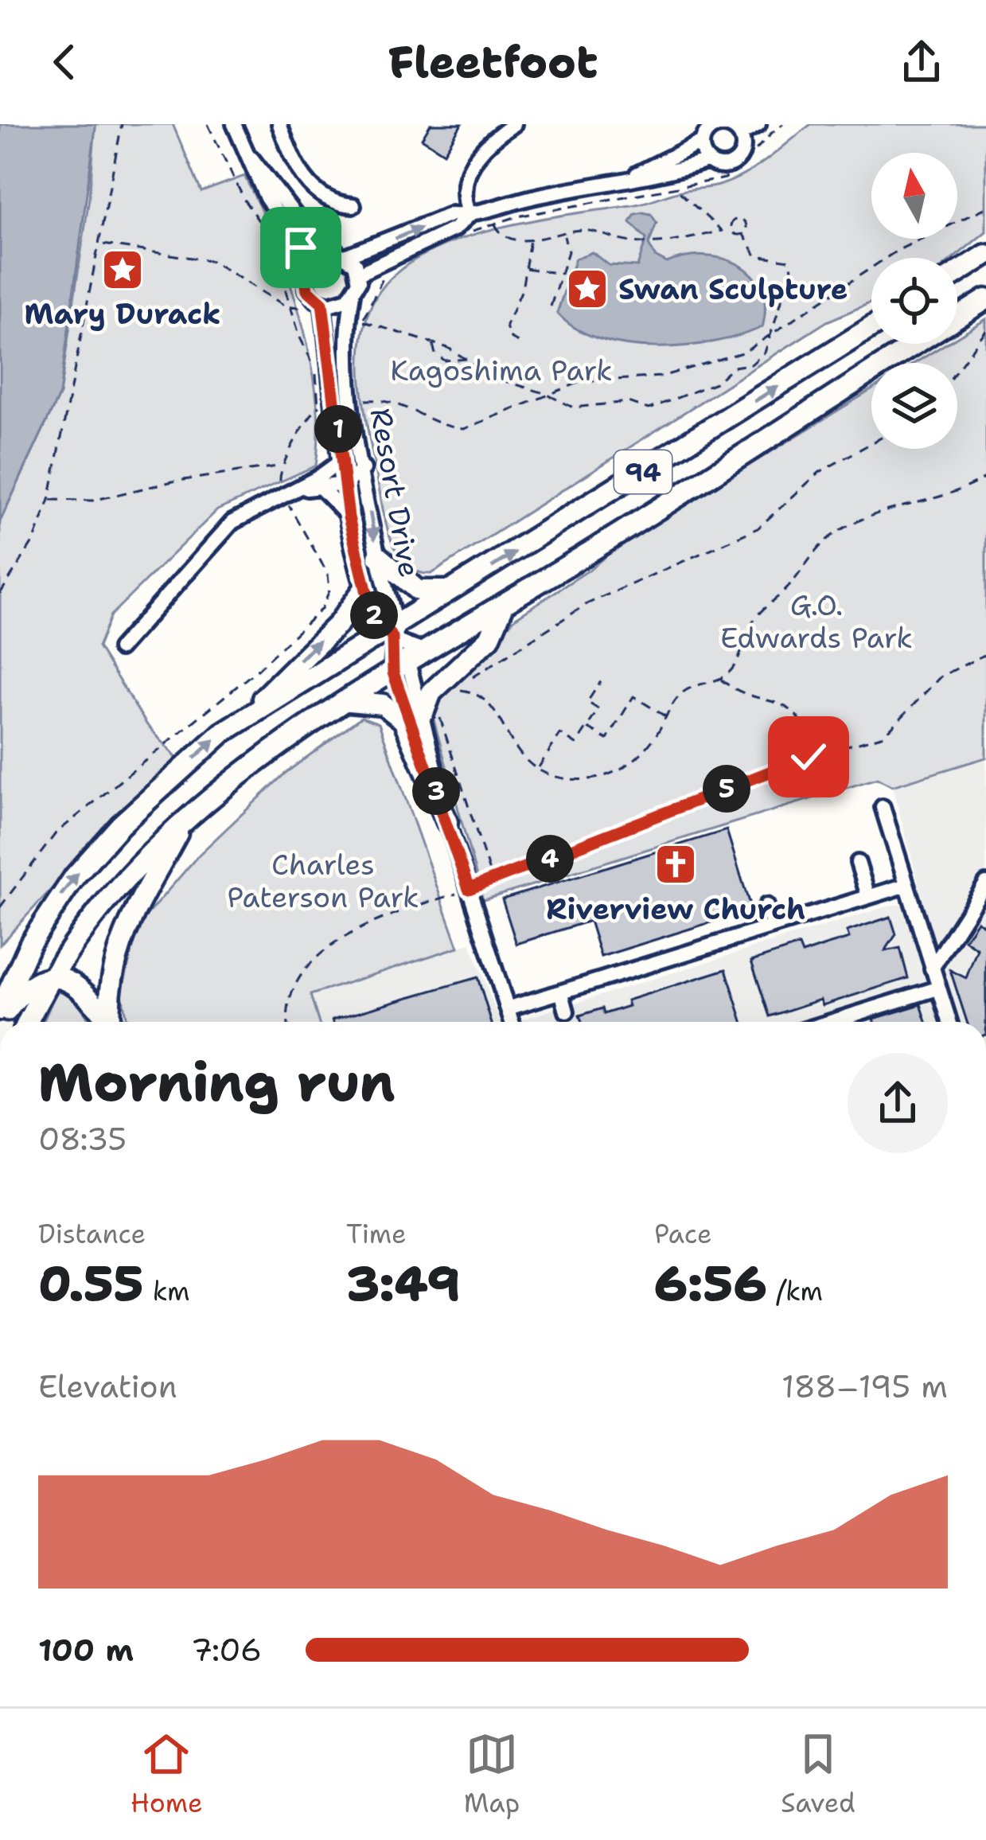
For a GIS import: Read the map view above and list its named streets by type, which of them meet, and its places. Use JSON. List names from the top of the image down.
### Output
{
  "streets": {
    "highway": ["94"],
    "street": ["Resort Drive"]
  },
  "crossings": [
    ["94", "Resort Drive"]
  ],
  "parks": ["Kagoshima Park", "G.O. Edwards Park", "Charles Paterson Park"],
  "places": {
    "place": ["Mary Durack", "Swan Sculpture"],
    "church": ["Riverview Church"]
  },
  "north": "top",
  "page": {
    "header": "Fleetfoot",
    "pins": [
      "1",
      "2",
      "5",
      "3",
      "4"
    ],
    "heading": ["Morning run", "08:35"],
    "stats": [
      ["Distance", "0.55 km"],
      ["Time", "3:49"],
      ["Pace", "6:56 /km"]
    ],
    "chart": ["Elevation", "188–195 m"],
    "list": [
      {
        "name": "100 m",
        "note": "7:06"
      }
    ],
    "tabs": ["Home", "Map", "Saved"]
  }
}
